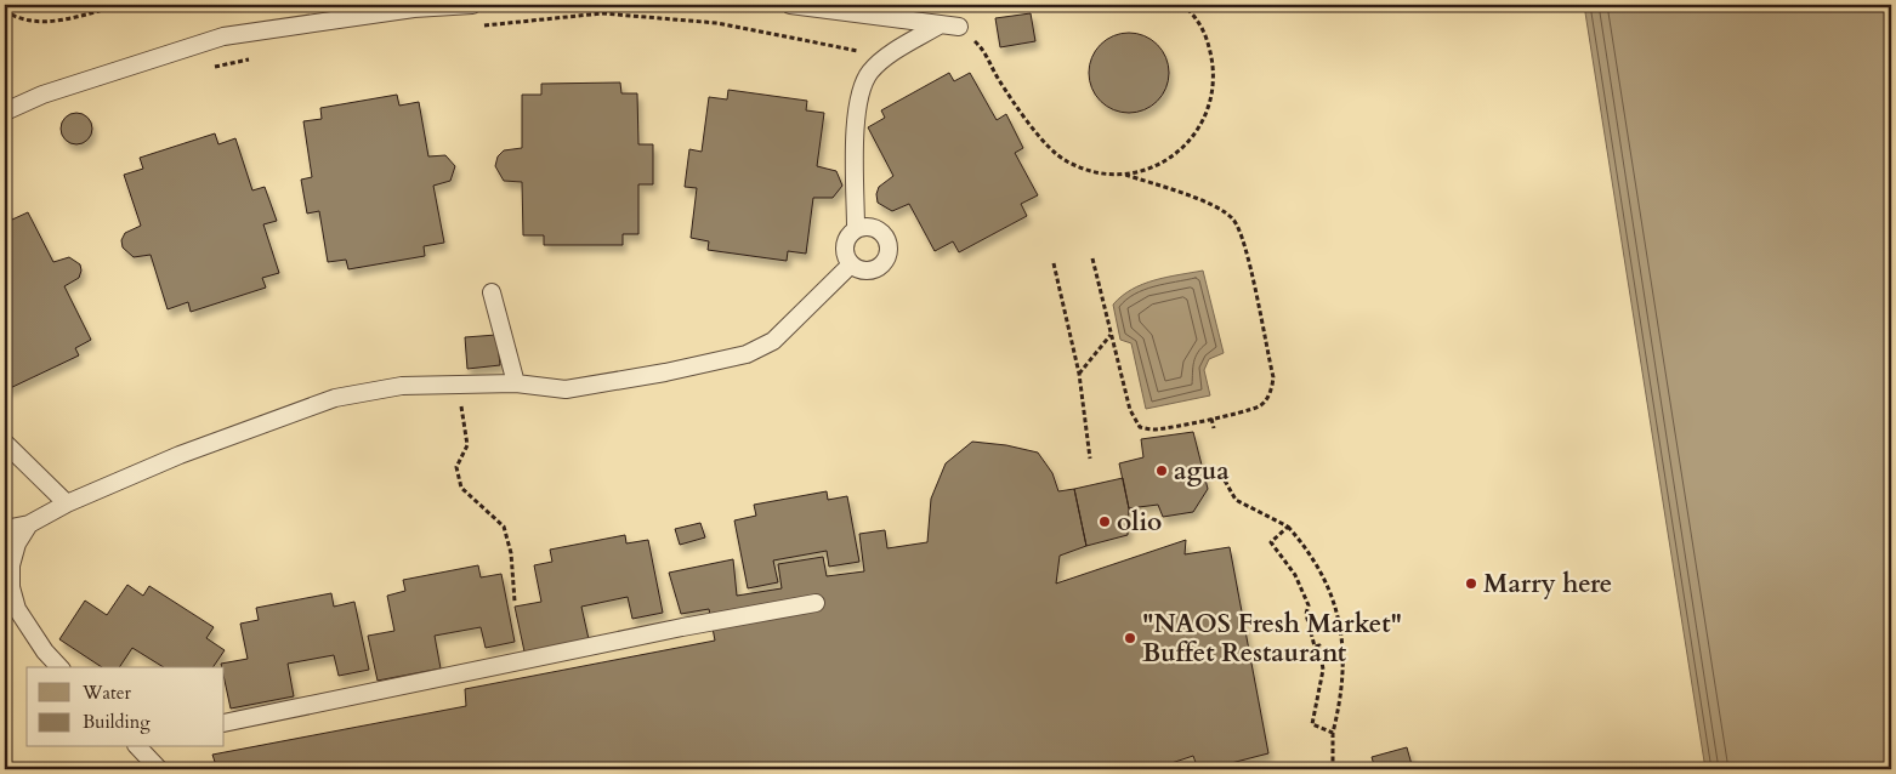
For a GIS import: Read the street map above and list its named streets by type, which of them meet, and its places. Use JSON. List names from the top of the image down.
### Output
{
  "places": [
    "agua",
    "olio",
    "Marry here",
    "\"NAOS Fresh Market\" Buffet Restaurant"
  ],
  "legend": ["Water", "Building"]
}
